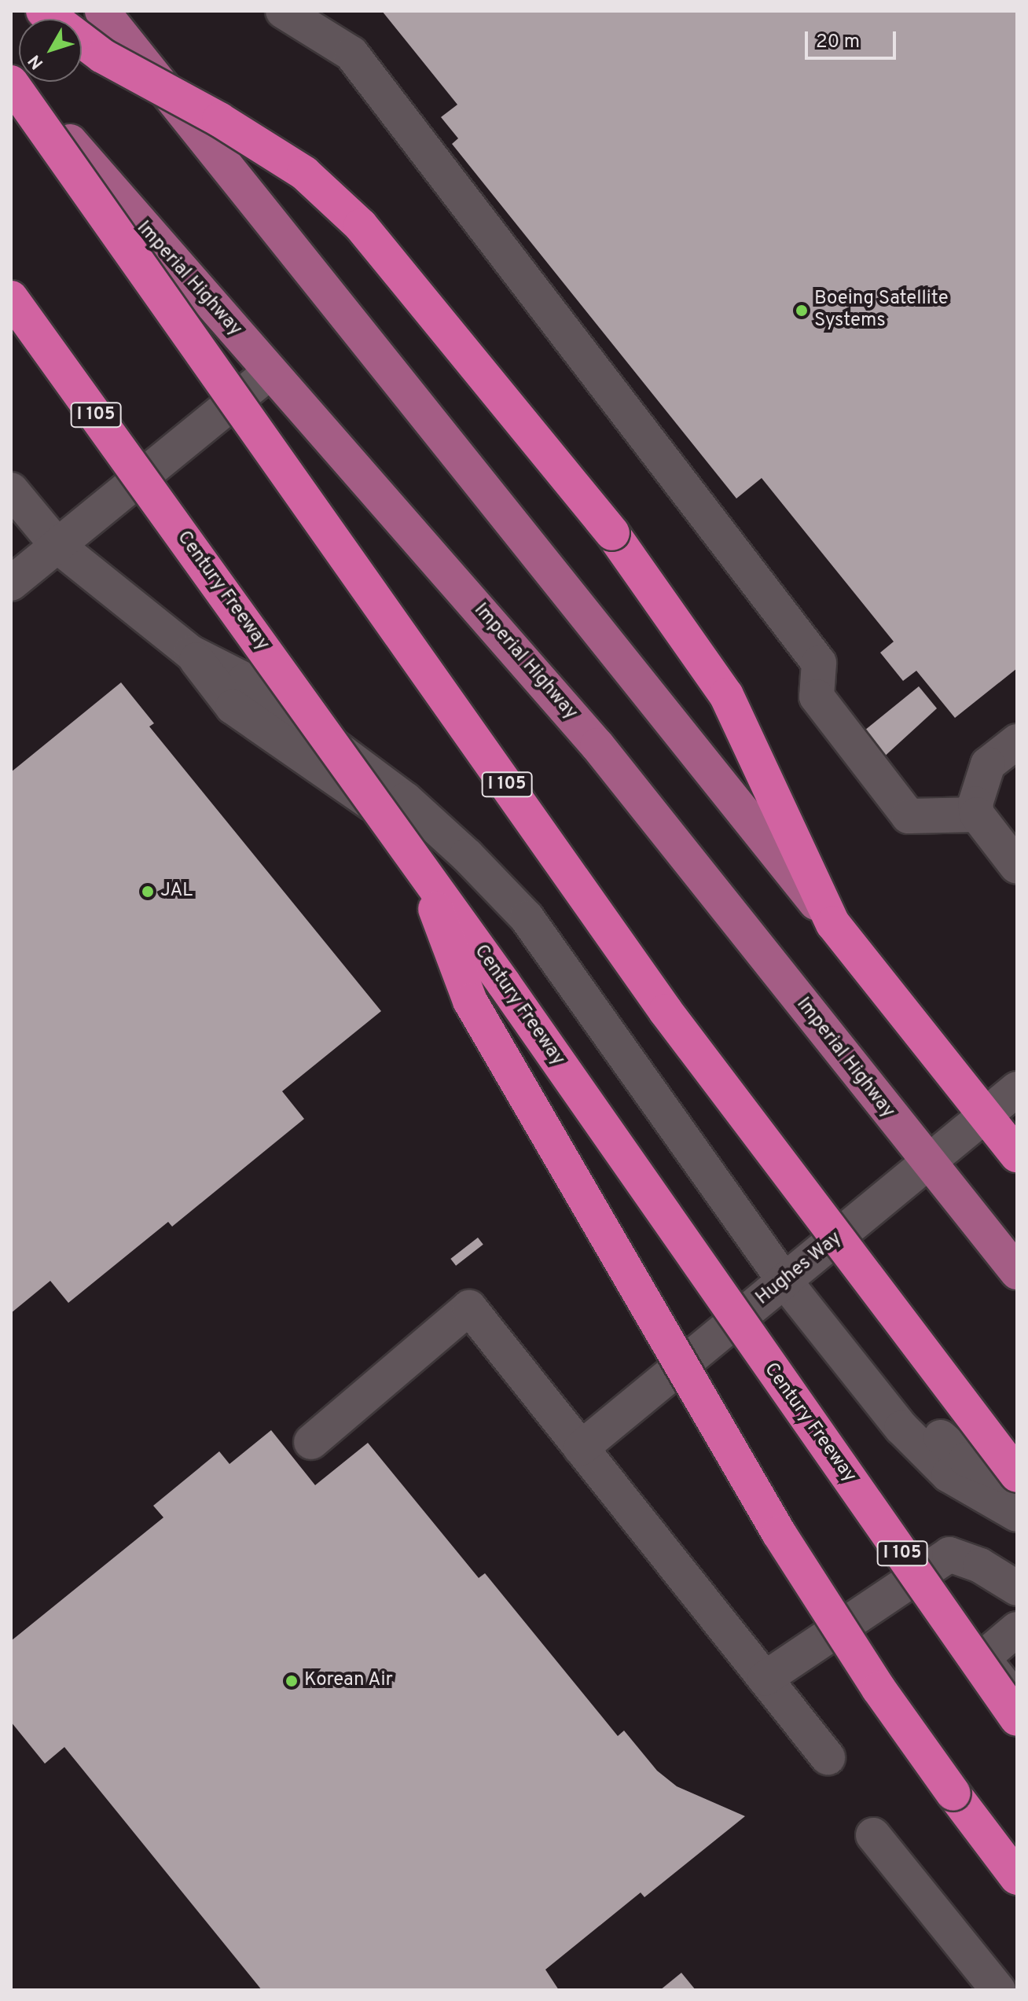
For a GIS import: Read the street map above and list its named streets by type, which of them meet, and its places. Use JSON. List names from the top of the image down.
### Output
{
  "streets": {
    "highway": ["I 105", "Century Freeway"],
    "main road": ["Imperial Highway"],
    "street": ["Hughes Way"]
  },
  "crossings": [
    ["Imperial Highway", "Hughes Way"]
  ],
  "places": ["Boeing Satellite Systems", "JAL", "Korean Air"],
  "scale_bar": "20 m",
  "north": "bottom left"
}
